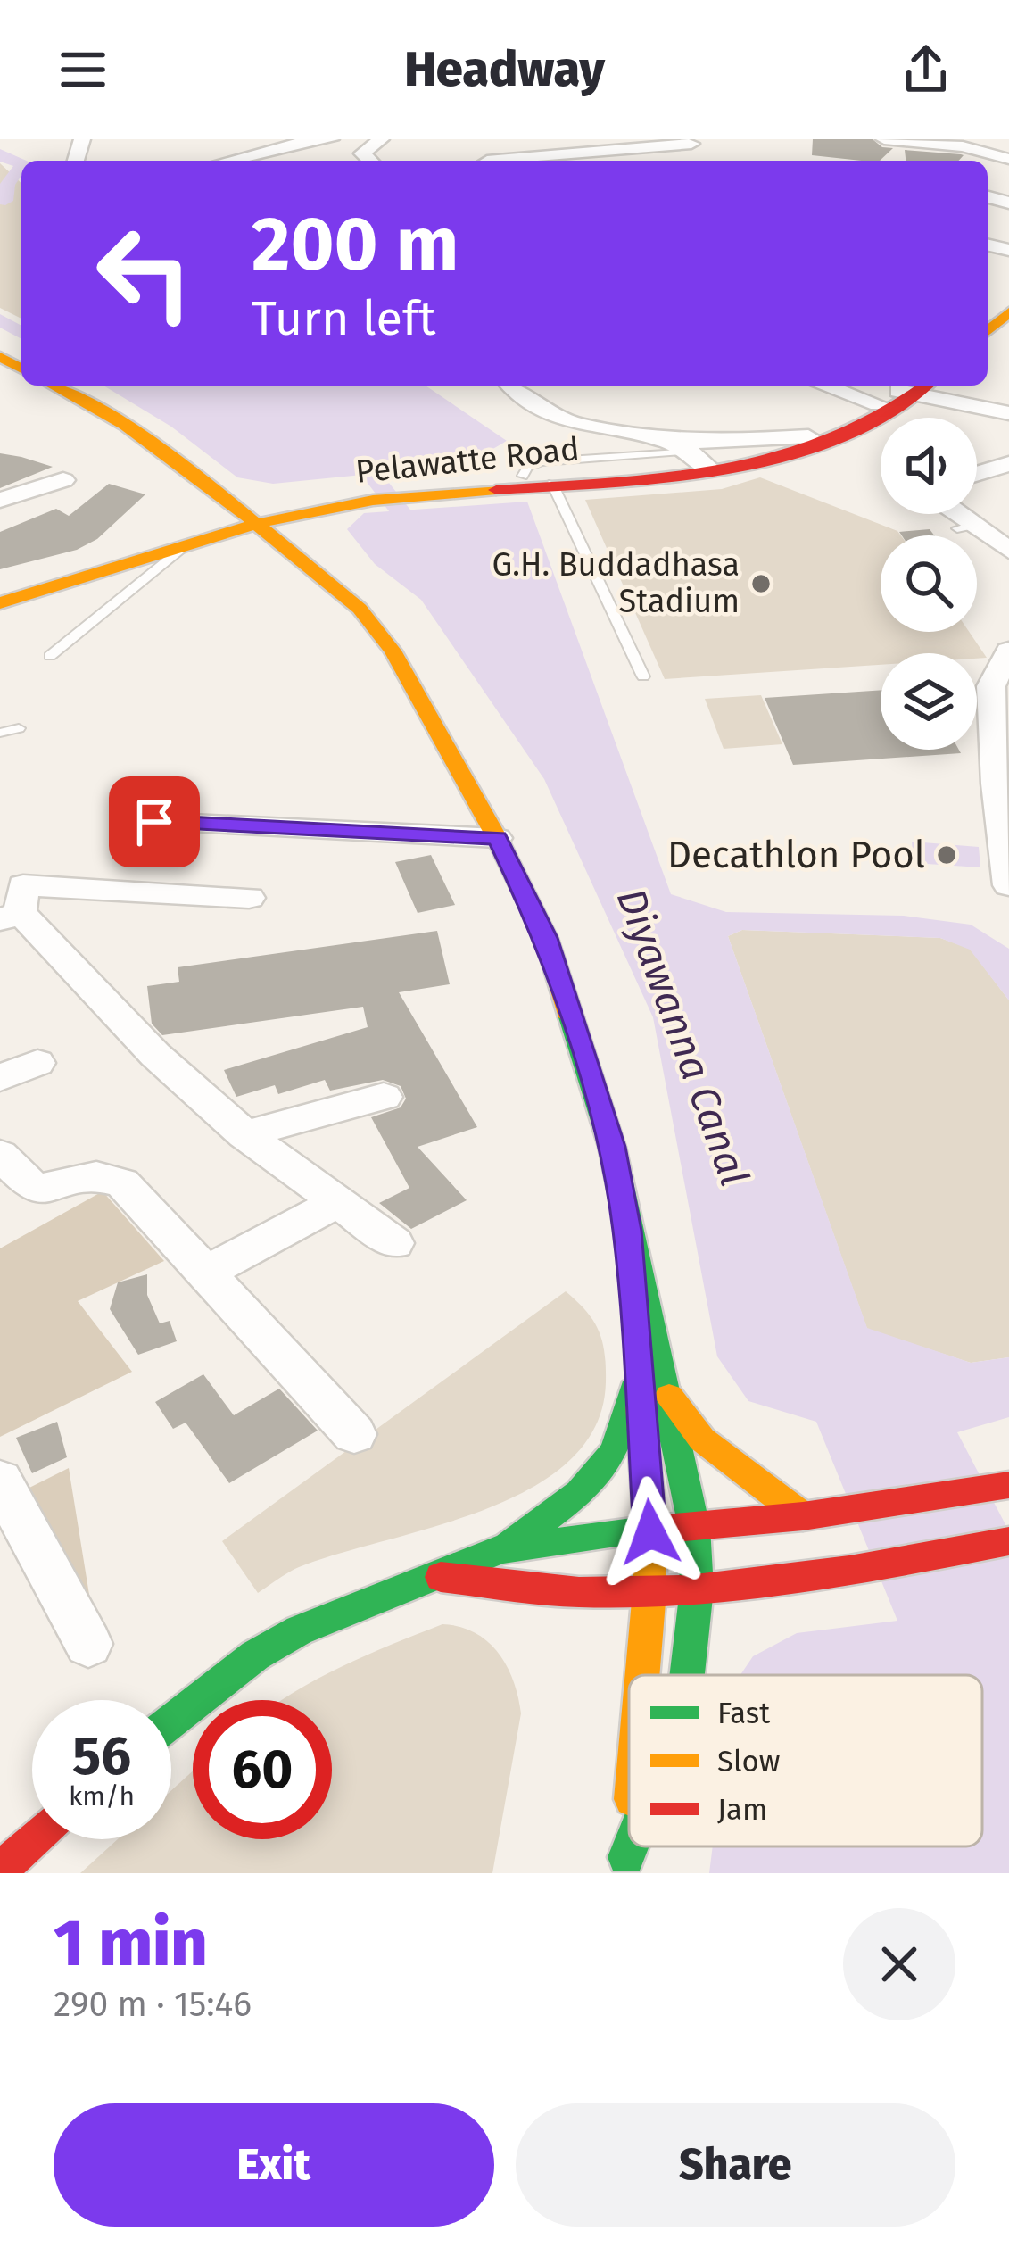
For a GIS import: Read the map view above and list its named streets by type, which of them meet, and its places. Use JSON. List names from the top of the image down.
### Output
{
  "streets": {
    "main road": ["Pelawatte Road"]
  },
  "water": ["Diyawanna Canal"],
  "places": ["G.H. Buddadhasa Stadium", "Decathlon Pool"],
  "legend": ["Fast", "Slow", "Jam"],
  "page": {
    "header": "Headway",
    "turn": ["200 m", "Turn left"],
    "speed": "56 km/h",
    "limit": "60",
    "heading": ["1 min", "290 m · 15:46"],
    "buttons": ["Exit", "Share"]
  }
}
